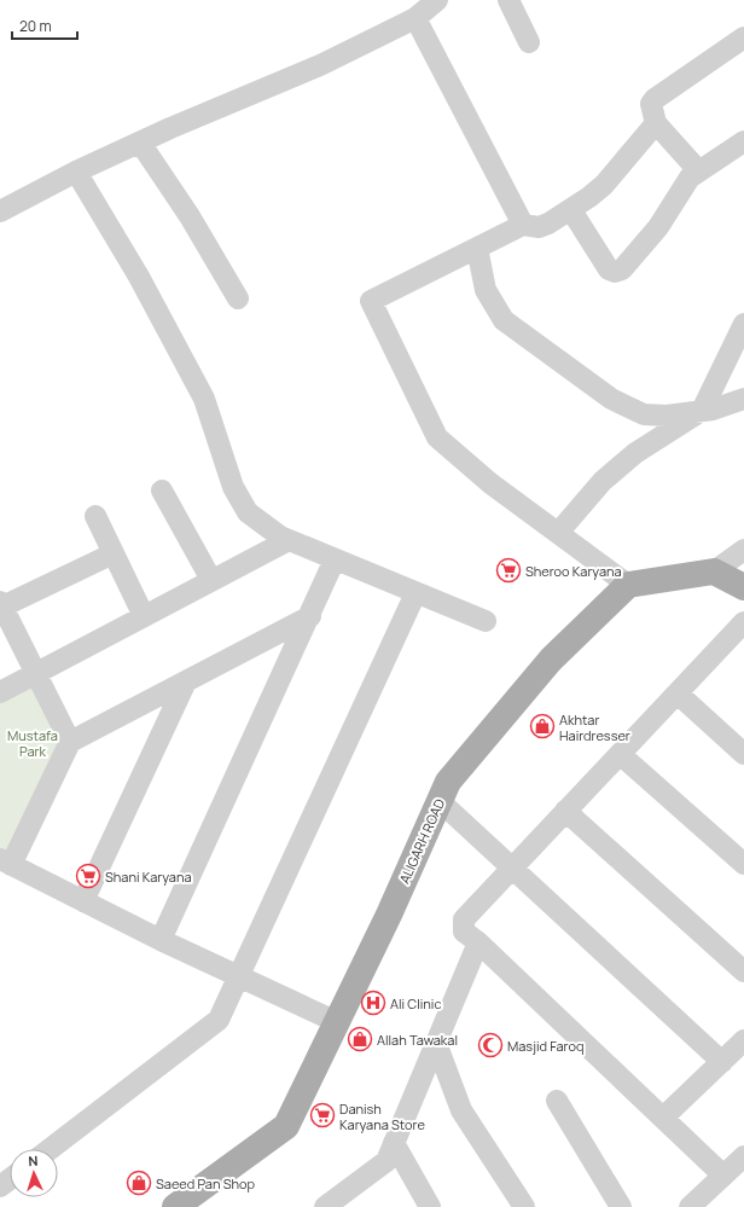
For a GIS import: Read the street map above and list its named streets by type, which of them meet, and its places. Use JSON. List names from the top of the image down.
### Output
{
  "streets": {
    "main road": ["ALIGARH ROAD"]
  },
  "parks": ["Mustafa Park"],
  "places": {
    "supermarket": ["Sheroo Karyana", "Shani Karyana", "Danish Karyana Store"],
    "shop": ["Akhtar Hairdresser", "Allah Tawakal", "Saeed Pan Shop"],
    "hospital": ["Ali Clinic"],
    "mosque": ["Masjid Faroq"]
  },
  "scale_bar": "20 m",
  "north": "top"
}
